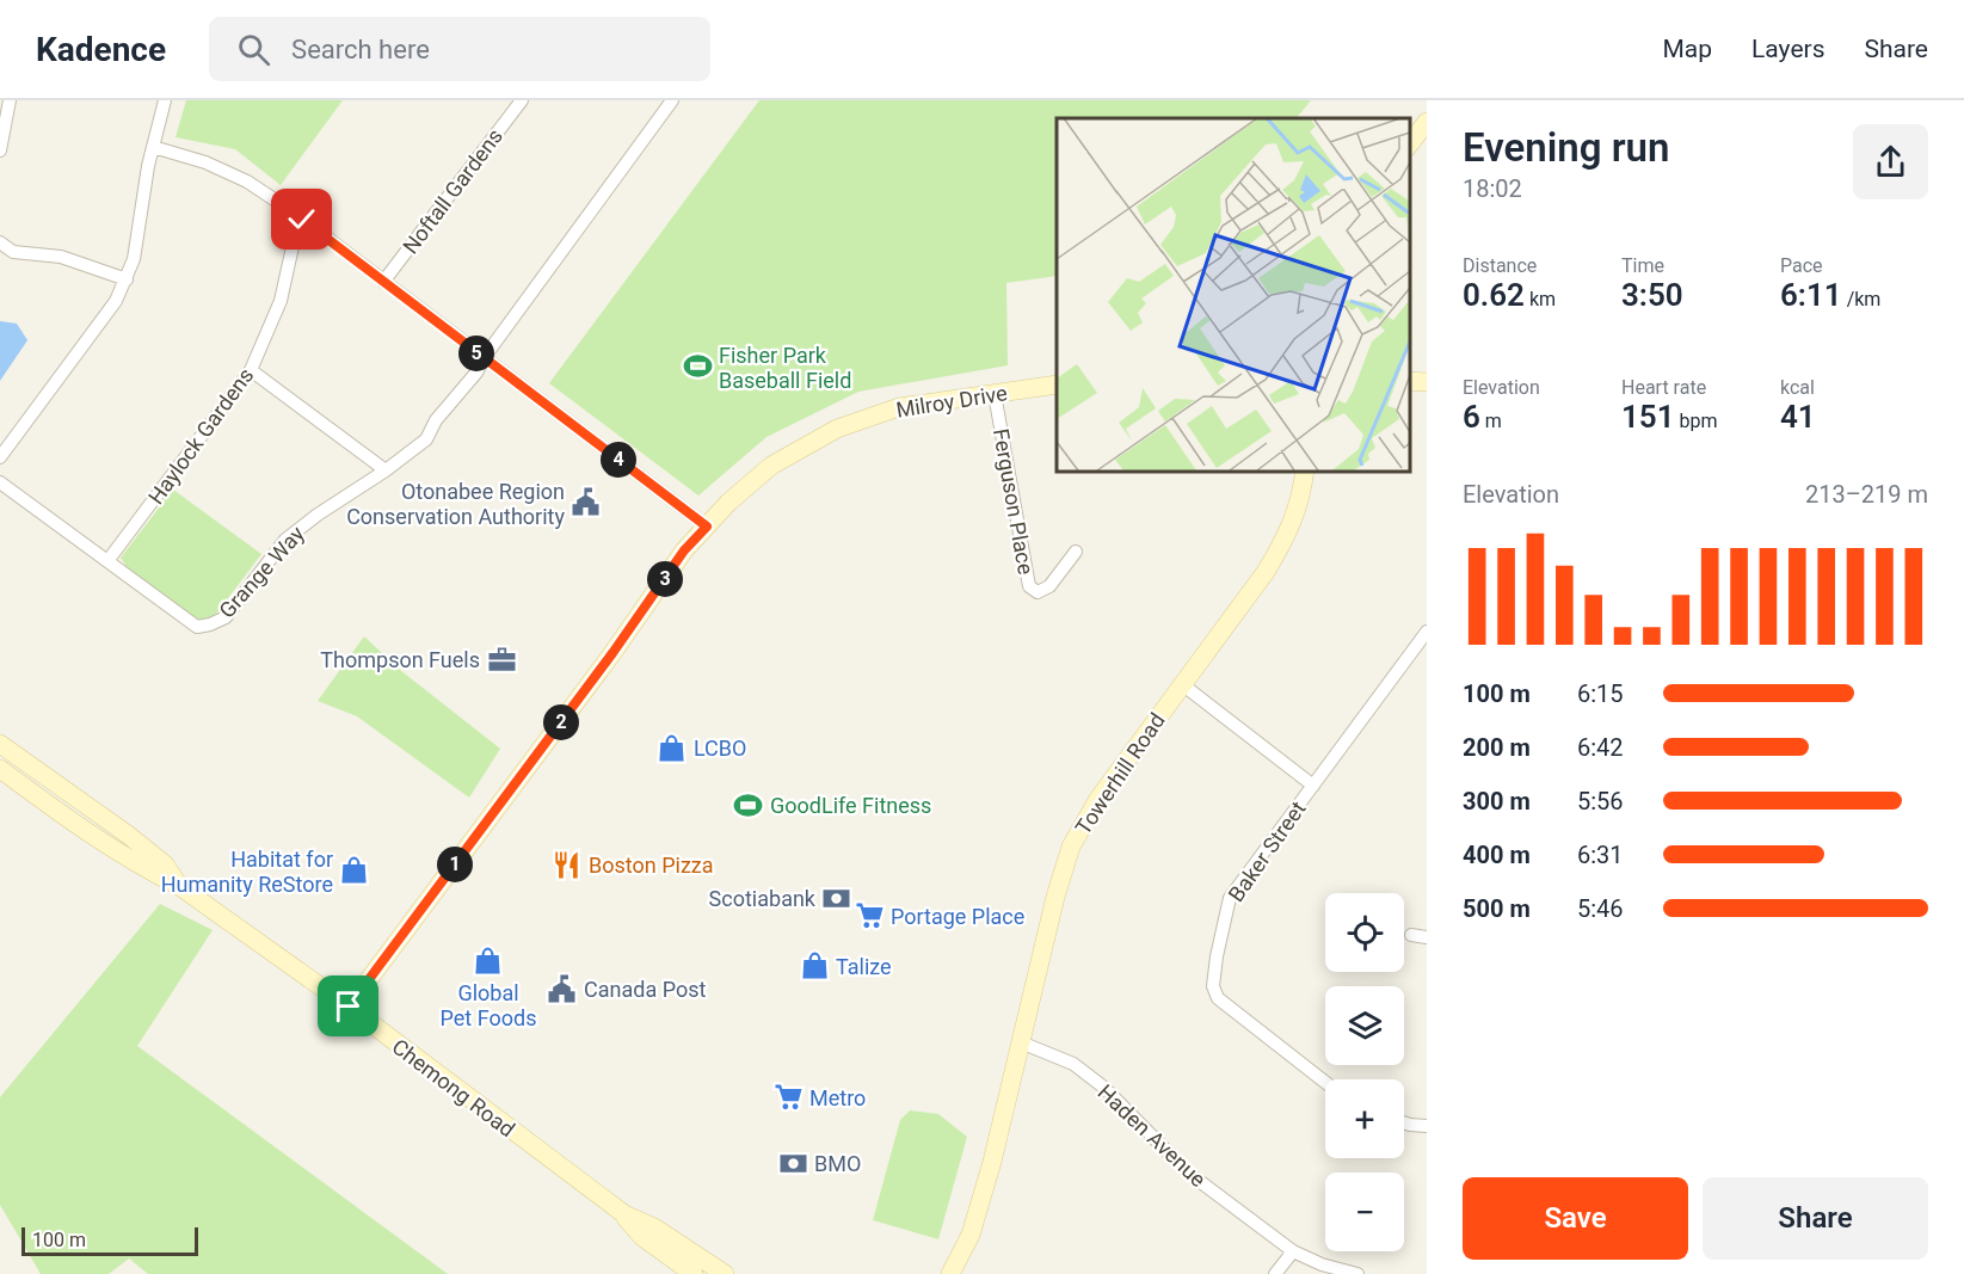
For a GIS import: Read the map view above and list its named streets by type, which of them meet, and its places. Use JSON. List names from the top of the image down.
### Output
{
  "streets": {
    "street": [
      "Noftall Gardens",
      "Milroy Drive",
      "Haylock Gardens",
      "Ferguson Place",
      "Grange Way",
      "Towerhill Road",
      "Baker Street",
      "Chemong Road",
      "Haden Avenue"
    ]
  },
  "crossings": [
    ["Milroy Drive", "Ferguson Place"],
    ["Milroy Drive", "Chemong Road"],
    ["Haylock Gardens", "Grange Way"],
    ["Towerhill Road", "Haden Avenue"]
  ],
  "places": {
    "sports": ["Fisher Park Baseball Field", "GoodLife Fitness"],
    "public building": ["Otonabee Region Conservation Authority", "Canada Post"],
    "office": ["Thompson Fuels"],
    "shop": [
      "LCBO",
      "Habitat for Humanity ReStore",
      "Global Pet Foods",
      "Talize"
    ],
    "restaurant": ["Boston Pizza"],
    "bank": ["Scotiabank", "BMO"],
    "supermarket": ["Portage Place", "Metro"]
  },
  "scale_bar": "100 m",
  "page": {
    "header": "Kadence",
    "search": "Search here",
    "nav": ["Map", "Layers", "Share"],
    "heading": ["Evening run", "18:02"],
    "stats": [
      ["Distance", "0.62 km"],
      ["Time", "3:50"],
      ["Pace", "6:11 /km"],
      ["Elevation", "6 m"],
      ["Heart rate", "151 bpm"],
      ["kcal", "41"]
    ],
    "pins": [
      "5",
      "4",
      "3",
      "2",
      "1"
    ],
    "chart": ["Elevation", "213–219 m"],
    "list": [
      {
        "name": "100 m",
        "note": "6:15"
      },
      {
        "name": "200 m",
        "note": "6:42"
      },
      {
        "name": "300 m",
        "note": "5:56"
      },
      {
        "name": "400 m",
        "note": "6:31"
      },
      {
        "name": "500 m",
        "note": "5:46"
      }
    ],
    "map_buttons": ["+", "−"],
    "buttons": ["Save", "Share"],
    "scale": "100 m"
  }
}
